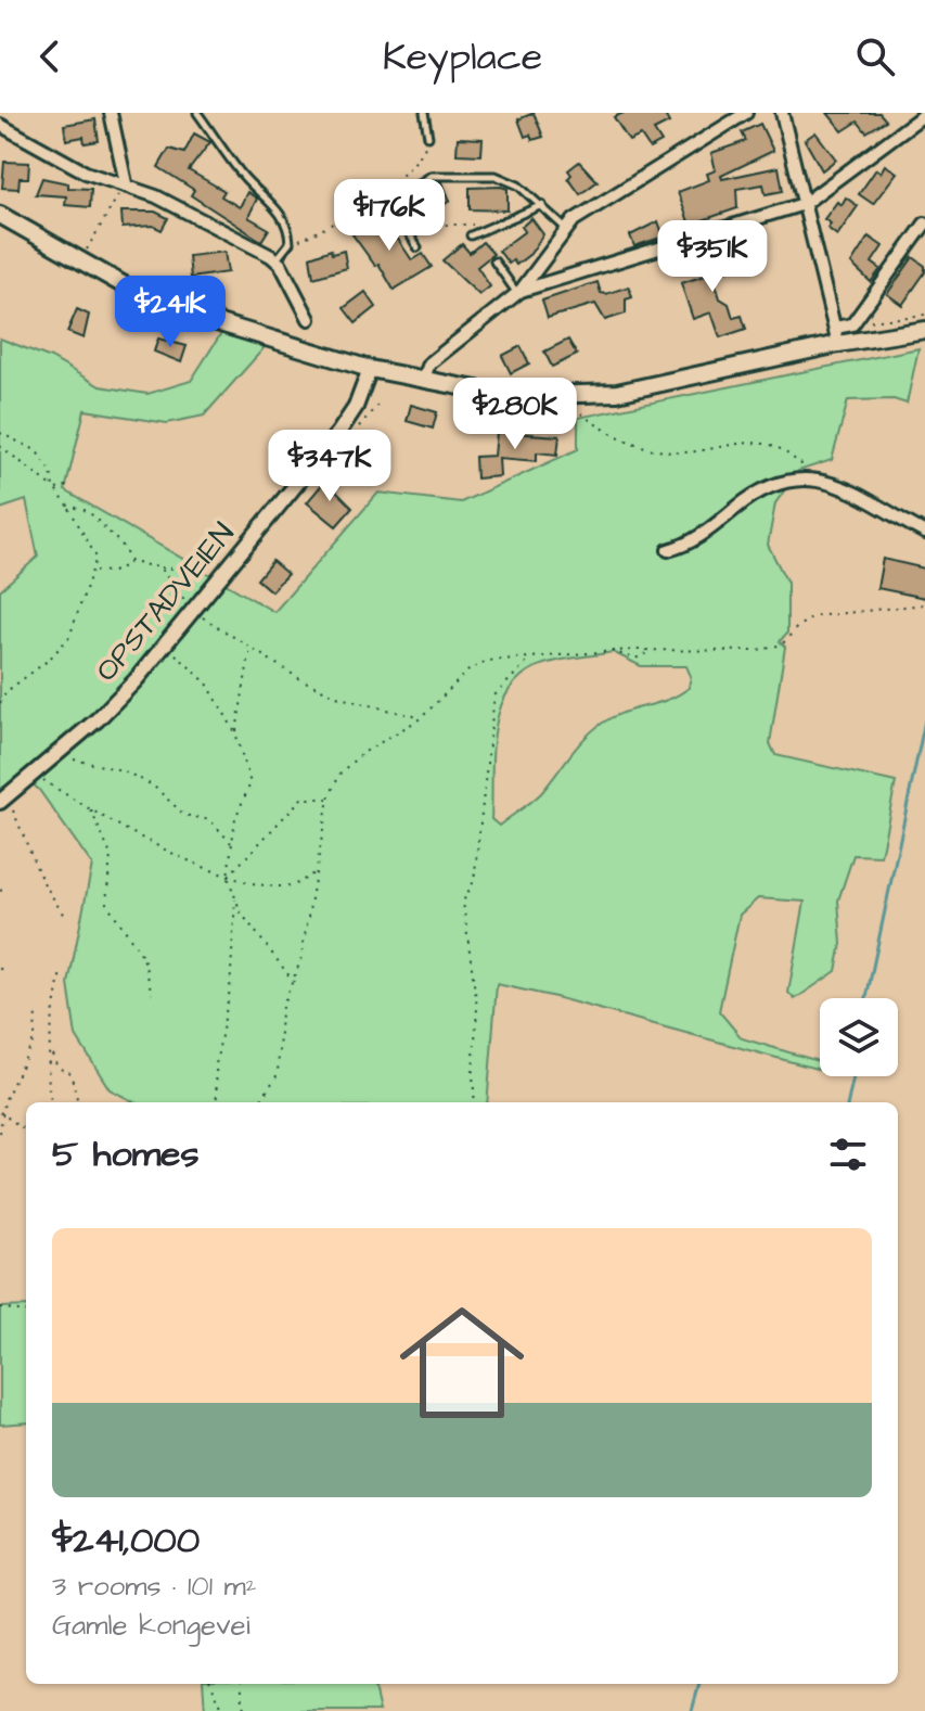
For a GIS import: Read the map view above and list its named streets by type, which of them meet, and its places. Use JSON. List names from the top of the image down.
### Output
{
  "streets": {
    "street": ["OPSTADVEIEN"]
  },
  "page": {
    "header": "Keyplace",
    "price": [
      "$176K",
      "$351K",
      "$241K",
      "$280K",
      "$347K"
    ],
    "heading": "5 homes",
    "list": [
      {
        "name": "$241,000",
        "note": "3 rooms · 101 m² · Gamle kongevei"
      }
    ]
  }
}
